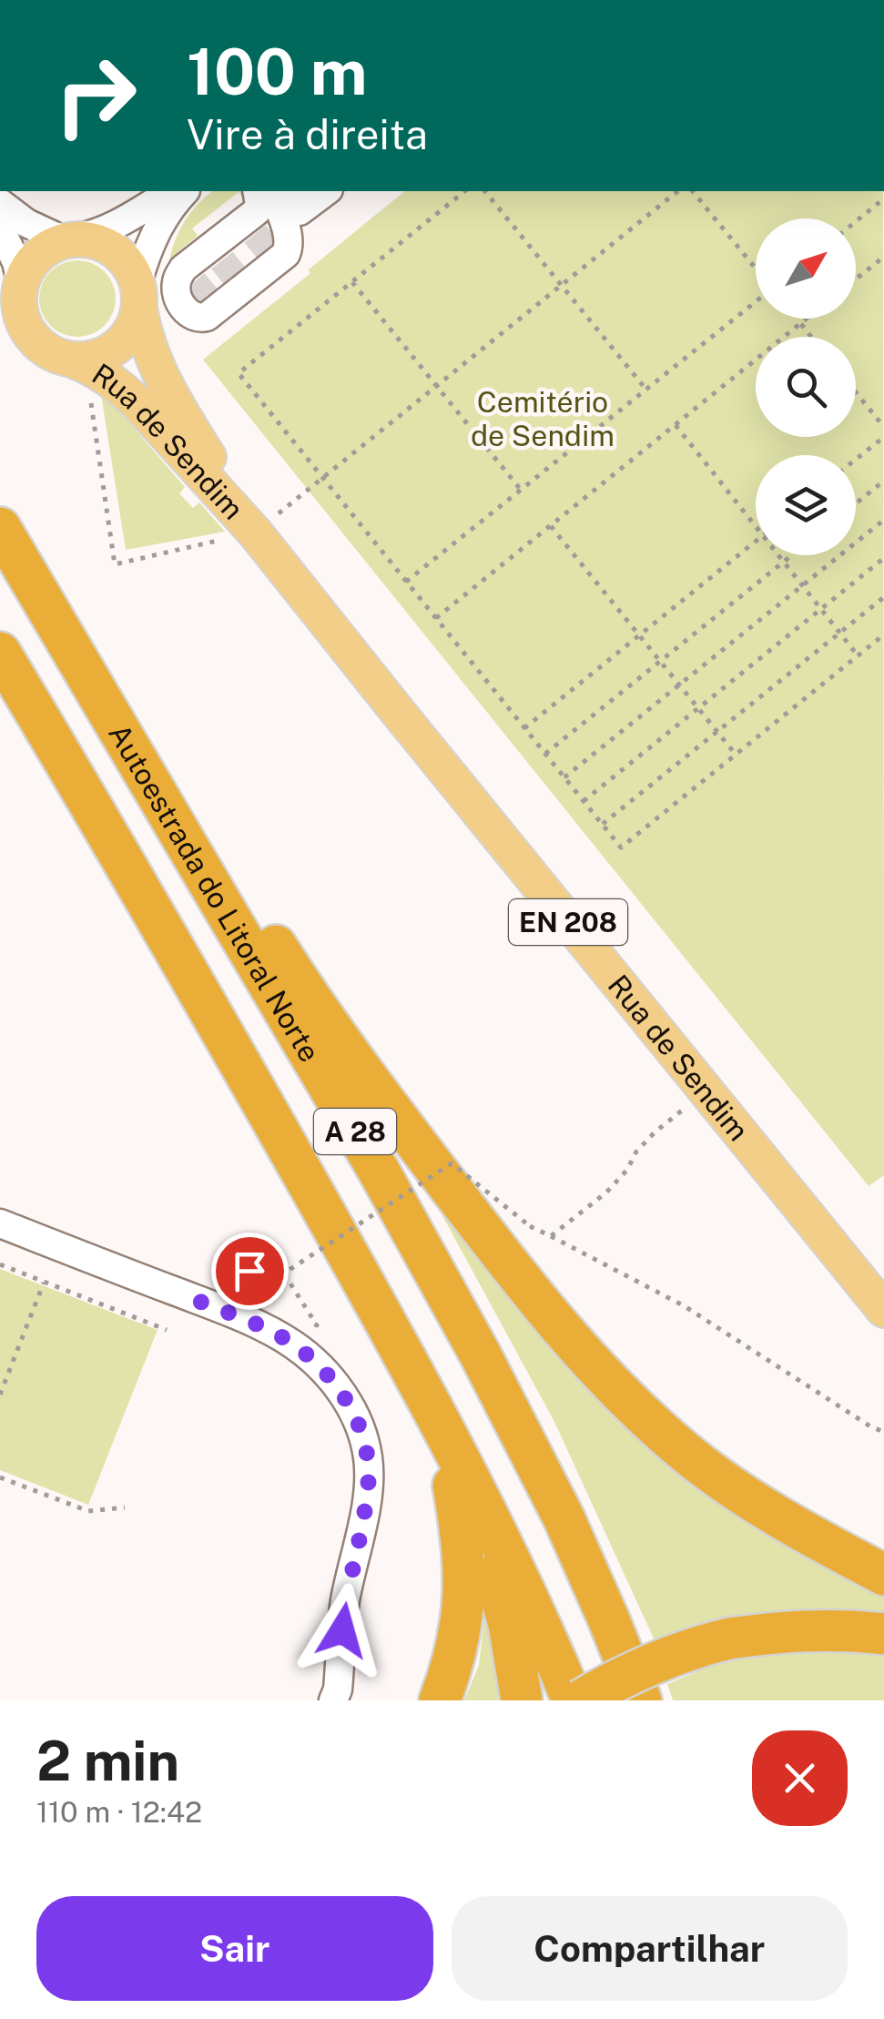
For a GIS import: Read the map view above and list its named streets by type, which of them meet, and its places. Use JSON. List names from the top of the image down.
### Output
{
  "streets": {
    "highway": ["Autoestrada do Litoral Norte", "A 28"],
    "main road": ["Rua de Sendim", "EN 208"]
  },
  "parks": ["Cemitério de Sendim"],
  "north": "top right",
  "page": {
    "turn": ["100 m", "Vire à direita"],
    "heading": ["2 min", "110 m · 12:42"],
    "buttons": ["Sair", "Compartilhar"]
  }
}
